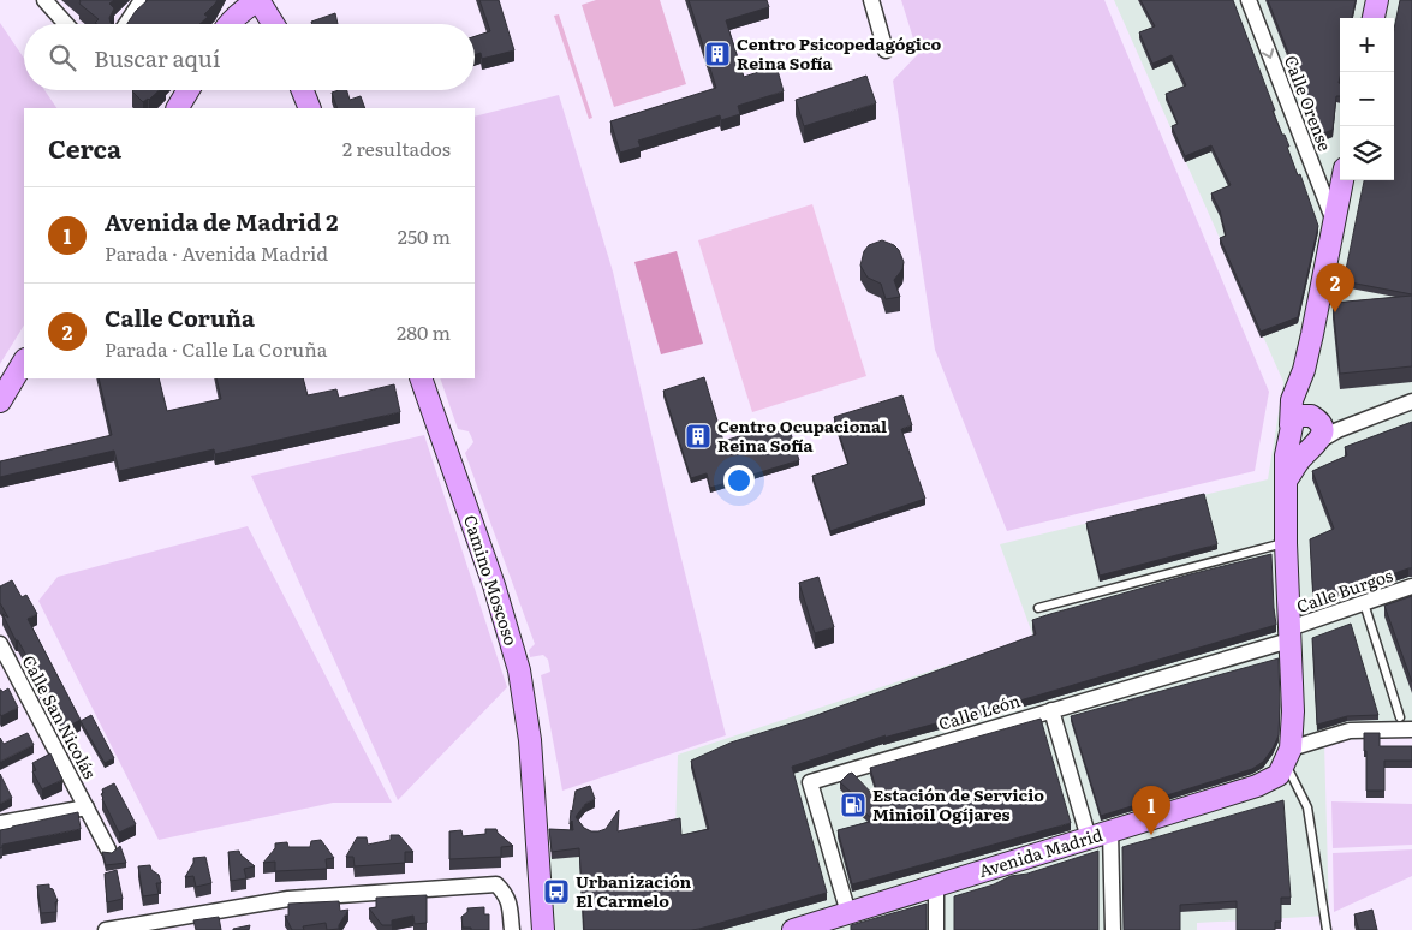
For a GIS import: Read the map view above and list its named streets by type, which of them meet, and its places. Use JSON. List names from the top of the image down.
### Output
{
  "streets": {
    "street": [
      "Calle Orense",
      "Camino Moscoso",
      "Calle Burgos",
      "Calle León",
      "Calle San Nicolás",
      "Avenida Madrid"
    ]
  },
  "crossings": [
    ["Calle Burgos", "Calle León"],
    ["Calle León", "Avenida Madrid"]
  ],
  "one_way": ["Calle Orense"],
  "places": {
    "building": ["Centro Psicopedagógico Reina Sofía", "Centro Ocupacional Reina Sofía"],
    "fuel station": ["Estación de Servicio Minioil Ogíjares"],
    "bus stop": ["Urbanización El Carmelo"]
  },
  "page": {
    "map_buttons": ["+", "−"],
    "search": "Buscar aquí",
    "heading": ["Cerca", "2 resultados"],
    "list": [
      {
        "mark": "1",
        "name": "Avenida de Madrid 2",
        "note": "Parada · Avenida Madrid",
        "value": "250 m"
      },
      {
        "mark": "2",
        "name": "Calle Coruña",
        "note": "Parada · Calle La Coruña",
        "value": "280 m"
      }
    ],
    "pins": ["2", "1"]
  }
}
